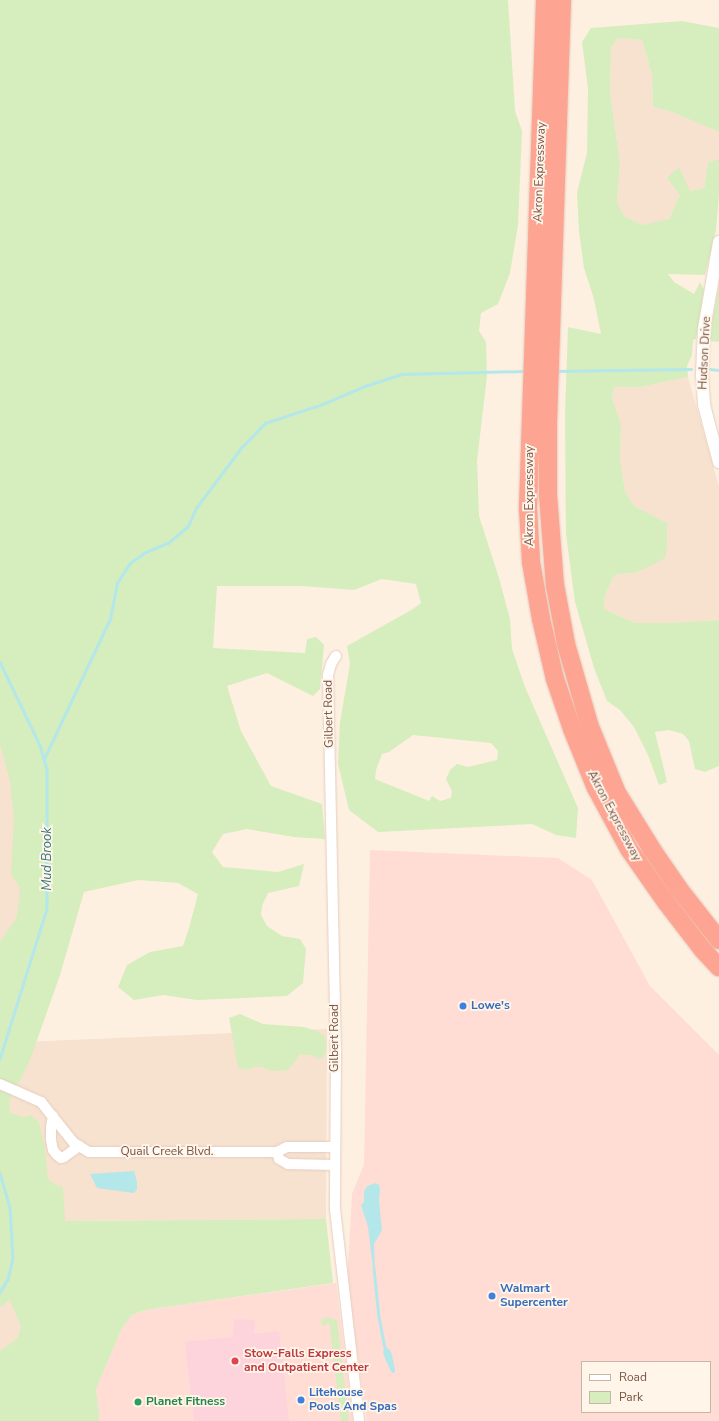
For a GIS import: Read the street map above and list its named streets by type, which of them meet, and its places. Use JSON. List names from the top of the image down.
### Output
{
  "streets": {
    "highway": ["Akron Expressway"],
    "street": ["Hudson Drive", "Gilbert Road", "Quail Creek Blvd."]
  },
  "crossings": [
    ["Gilbert Road", "Quail Creek Blvd."]
  ],
  "water": ["Mud Brook"],
  "places": [
    "Lowe's",
    "Walmart Supercenter",
    "Stow-Falls Express and Outpatient Center",
    "Litehouse Pools And Spas",
    "Planet Fitness"
  ],
  "legend": ["Road", "Park"]
}
